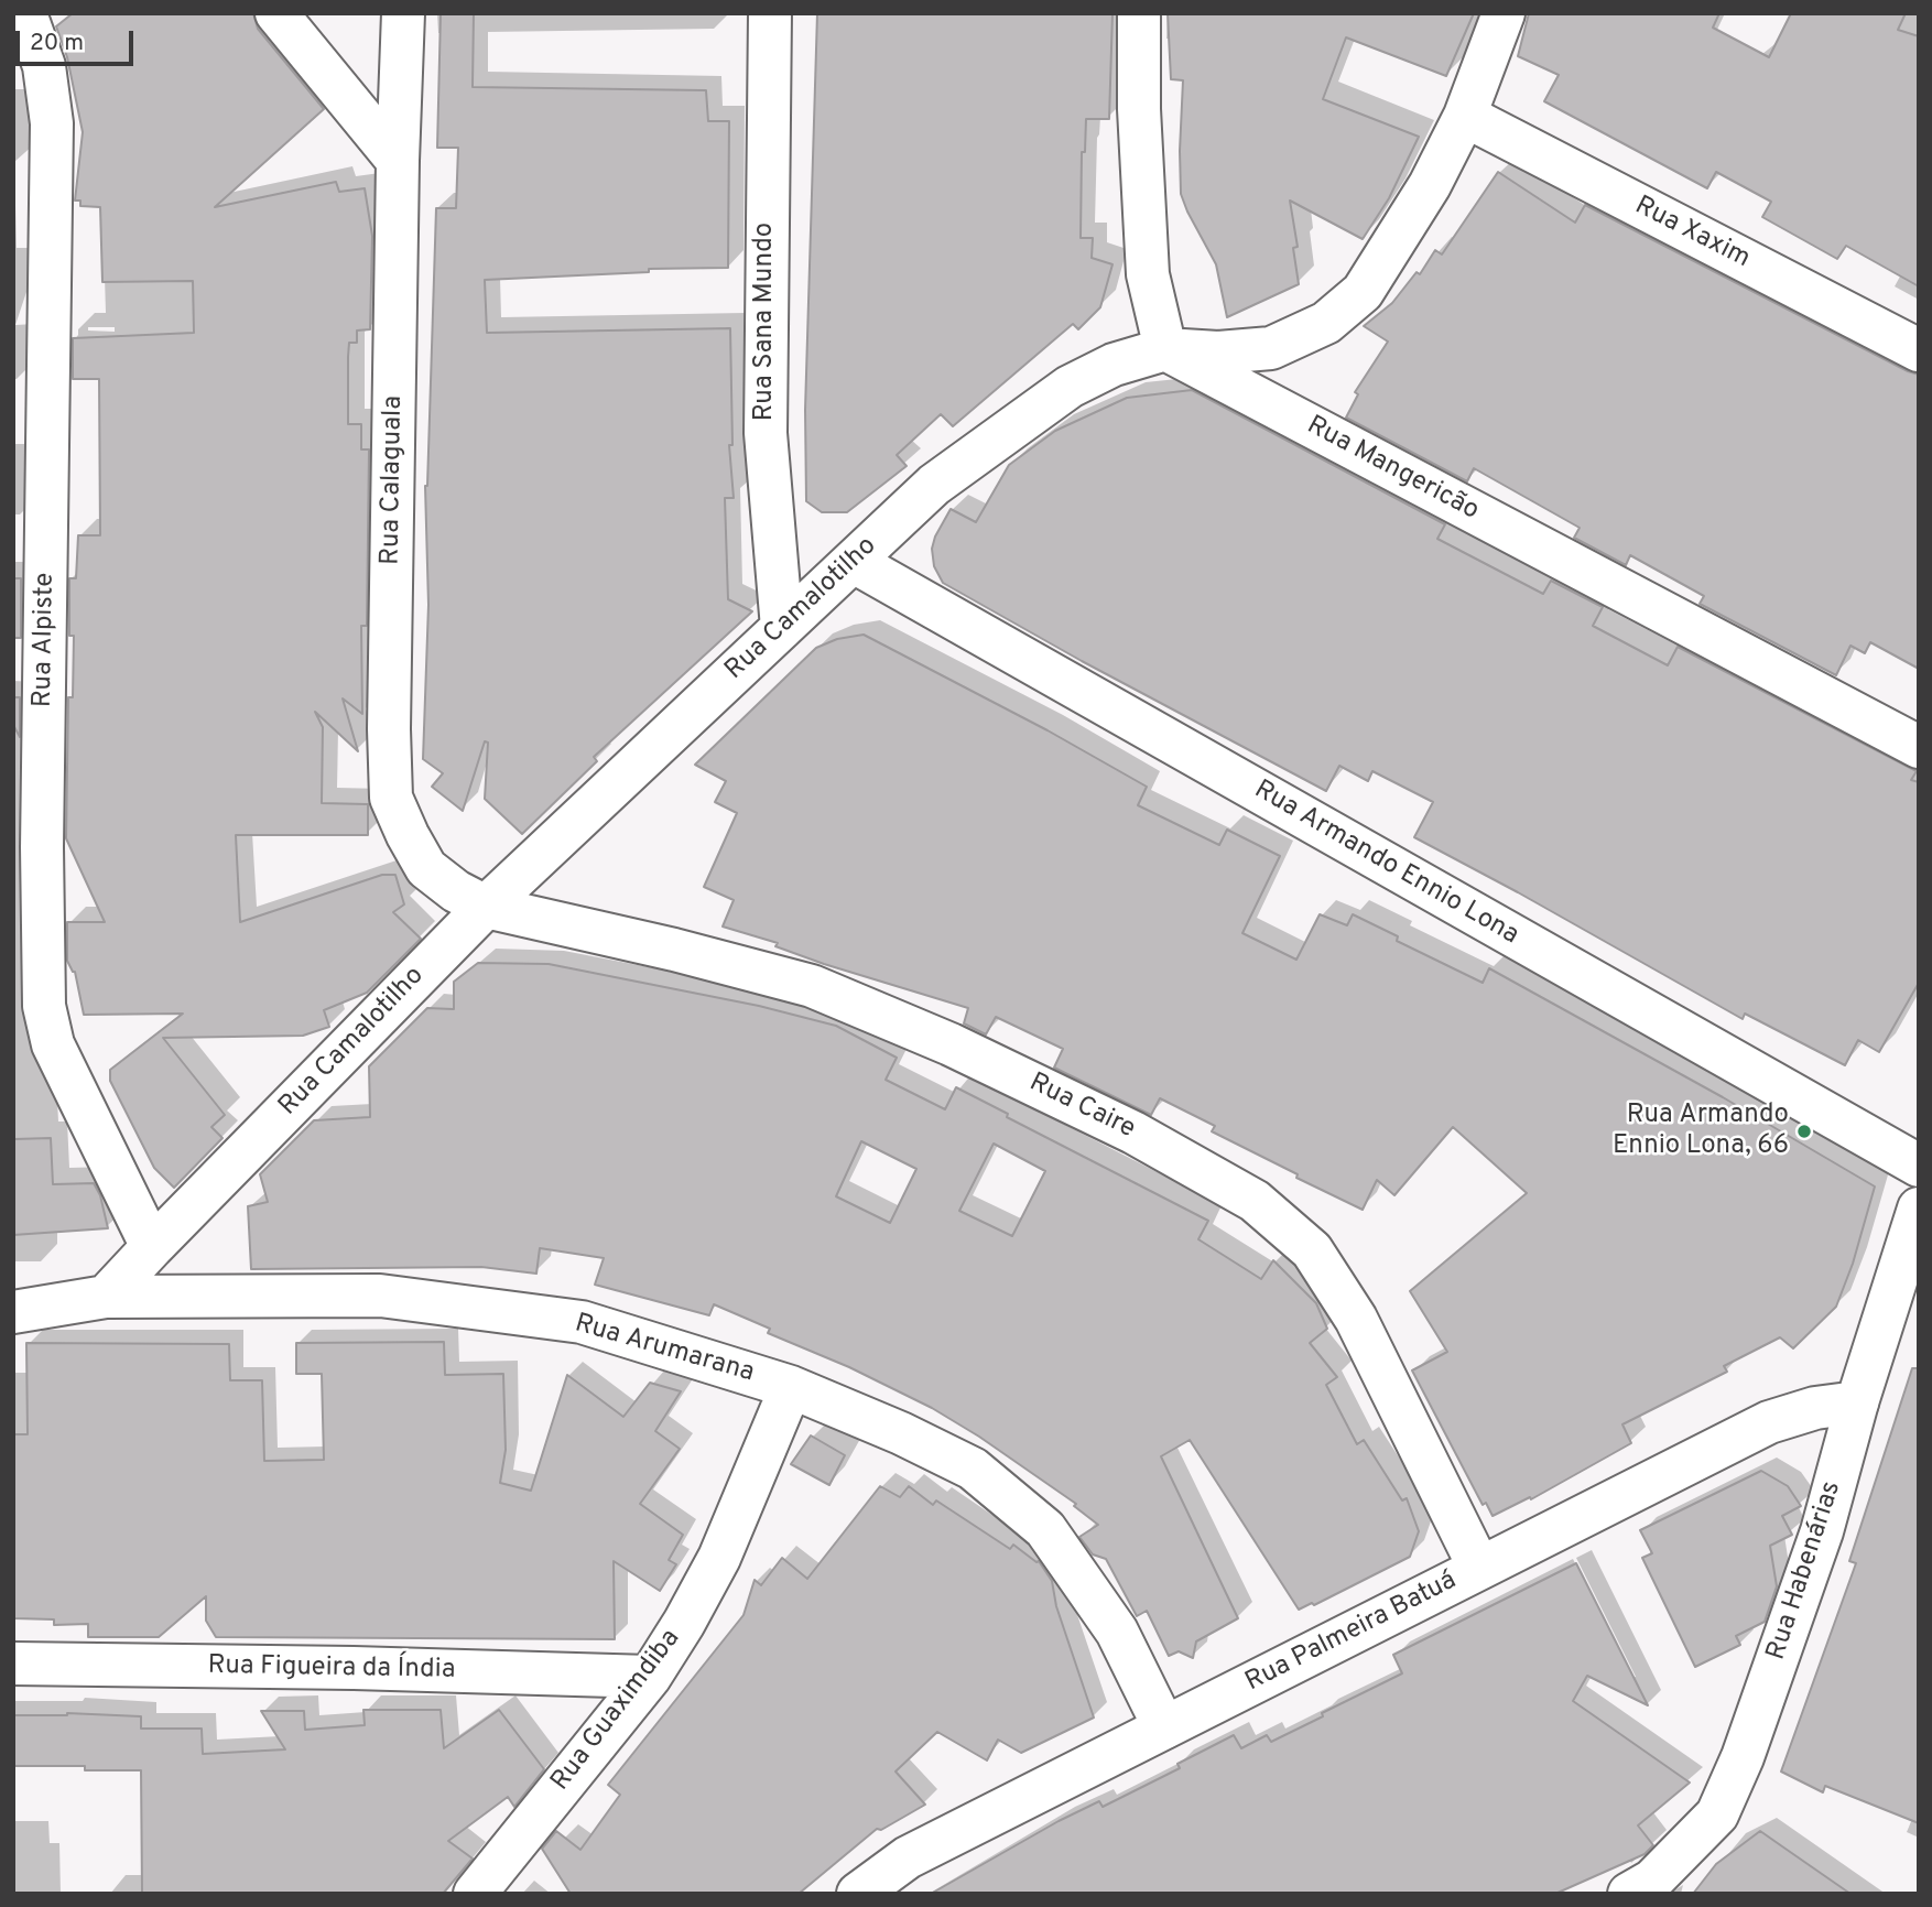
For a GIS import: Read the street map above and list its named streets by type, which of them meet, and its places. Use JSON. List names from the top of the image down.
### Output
{
  "streets": {
    "street": [
      "Rua Xaxim",
      "Rua Sana Mundo",
      "Rua Mangericão",
      "Rua Calaguala",
      "Rua Camalotilho",
      "Rua Alpiste",
      "Rua Armando Ennio Lona",
      "Rua Caire",
      "Rua Arumarana",
      "Rua Habenárias",
      "Rua Palmeira Batuá",
      "Rua Figueira da Índia",
      "Rua Guaximdiba"
    ]
  },
  "crossings": [
    ["Rua Xaxim", "Rua Camalotilho"],
    ["Rua Sana Mundo", "Rua Camalotilho"],
    ["Rua Mangericão", "Rua Camalotilho"],
    ["Rua Calaguala", "Rua Camalotilho"],
    ["Rua Calaguala", "Rua Caire"],
    ["Rua Camalotilho", "Rua Alpiste"],
    ["Rua Camalotilho", "Rua Armando Ennio Lona"],
    ["Rua Camalotilho", "Rua Caire"],
    ["Rua Camalotilho", "Rua Arumarana"],
    ["Rua Caire", "Rua Palmeira Batuá"],
    ["Rua Arumarana", "Rua Palmeira Batuá"],
    ["Rua Arumarana", "Rua Guaximdiba"],
    ["Rua Habenárias", "Rua Palmeira Batuá"],
    ["Rua Figueira da Índia", "Rua Guaximdiba"]
  ],
  "places": ["Rua Armando Ennio Lona, 66"],
  "scale_bar": "20 m"
}
